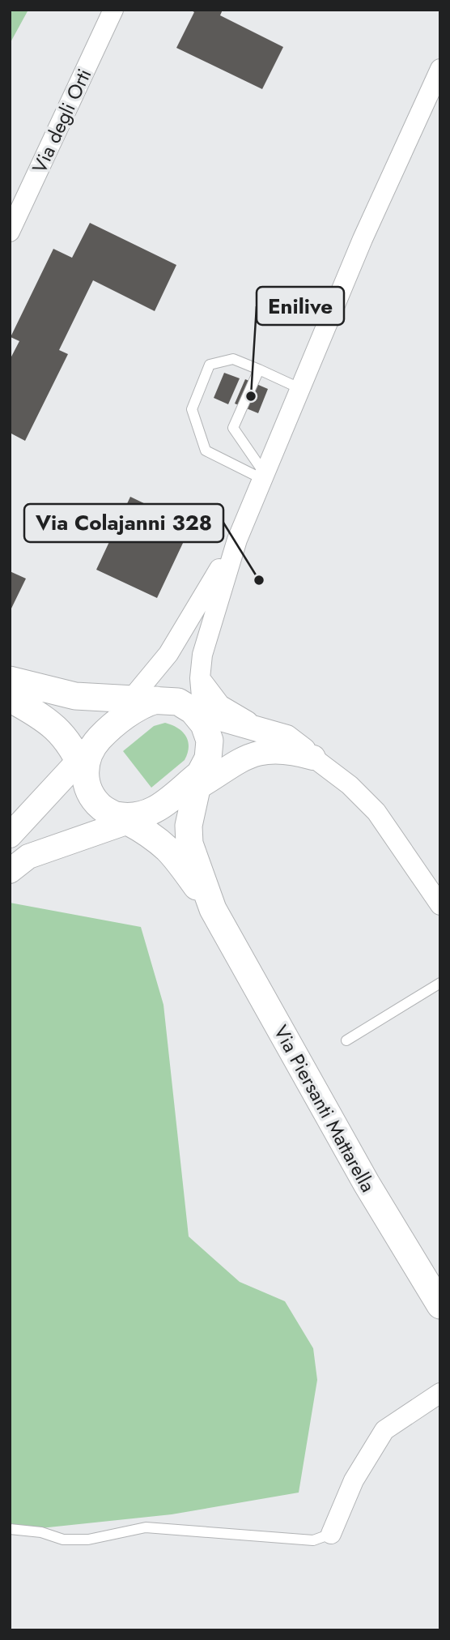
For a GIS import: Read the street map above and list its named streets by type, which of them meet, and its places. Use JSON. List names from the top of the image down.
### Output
{
  "streets": {
    "main road": ["Via Piersanti Mattarella"],
    "street": ["Via degli Orti"]
  },
  "places": ["Enilive", "Via Colajanni 328"]
}
